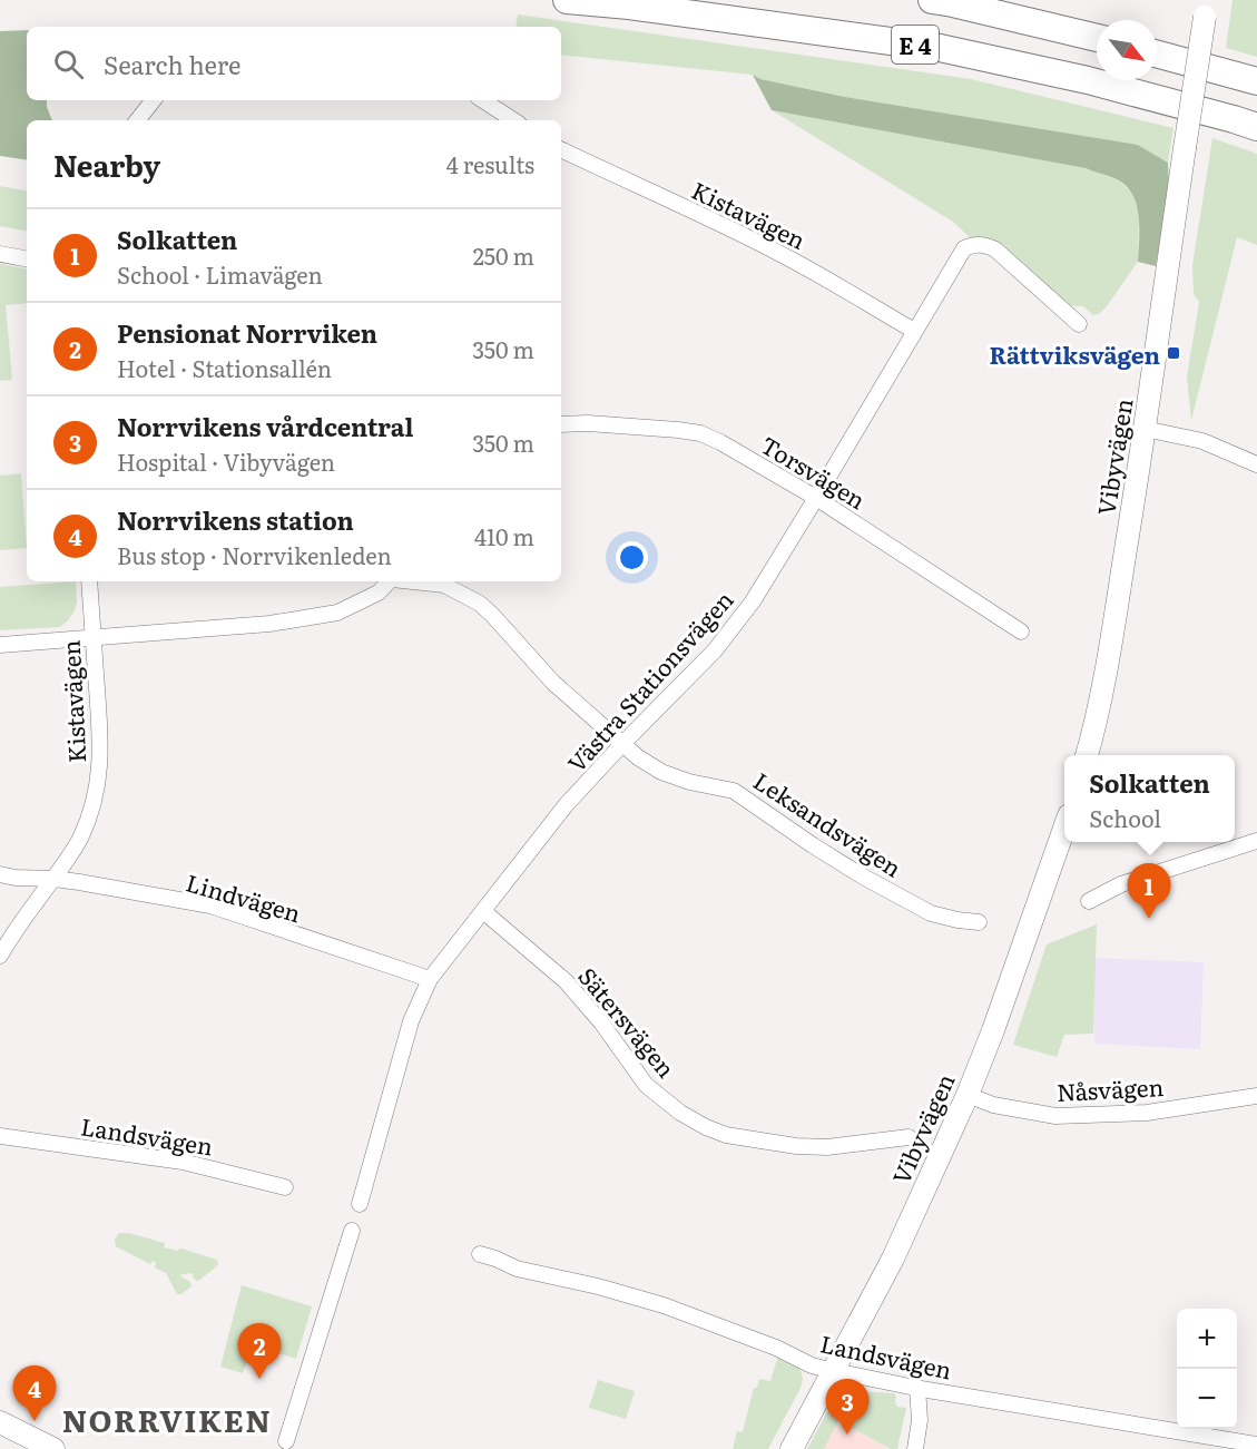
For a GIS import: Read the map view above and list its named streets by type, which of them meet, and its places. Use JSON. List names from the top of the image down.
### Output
{
  "streets": {
    "highway": ["E 4"],
    "street": [
      "Kistavägen",
      "Vibyvägen",
      "Torsvägen",
      "Västra Stationsvägen",
      "Leksandsvägen",
      "Lindvägen",
      "Sätersvägen",
      "Nåsvägen",
      "Landsvägen"
    ]
  },
  "crossings": [
    ["Kistavägen", "Västra Stationsvägen"],
    ["Kistavägen", "Leksandsvägen"],
    ["Kistavägen", "Lindvägen"],
    ["Vibyvägen", "Nåsvägen"],
    ["Vibyvägen", "Landsvägen"],
    ["Torsvägen", "Västra Stationsvägen"],
    ["Västra Stationsvägen", "Leksandsvägen"],
    ["Västra Stationsvägen", "Lindvägen"],
    ["Västra Stationsvägen", "Sätersvägen"]
  ],
  "districts": ["NORRVIKEN"],
  "places": {
    "transit": ["Rättviksvägen"]
  },
  "north": "bottom right",
  "page": {
    "search": "Search here",
    "heading": ["Nearby", "4 results"],
    "list": [
      {
        "mark": "1",
        "name": "Solkatten",
        "note": "School · Limavägen",
        "value": "250 m"
      },
      {
        "mark": "2",
        "name": "Pensionat Norrviken",
        "note": "Hotel · Stationsallén",
        "value": "350 m"
      },
      {
        "mark": "3",
        "name": "Norrvikens vårdcentral",
        "note": "Hospital · Vibyvägen",
        "value": "350 m"
      },
      {
        "mark": "4",
        "name": "Norrvikens station",
        "note": "Bus stop · Norrvikenleden",
        "value": "410 m"
      }
    ],
    "popup": ["Solkatten", "School"],
    "pins": [
      "1",
      "2",
      "4",
      "3"
    ],
    "map_buttons": ["+", "−"]
  }
}
